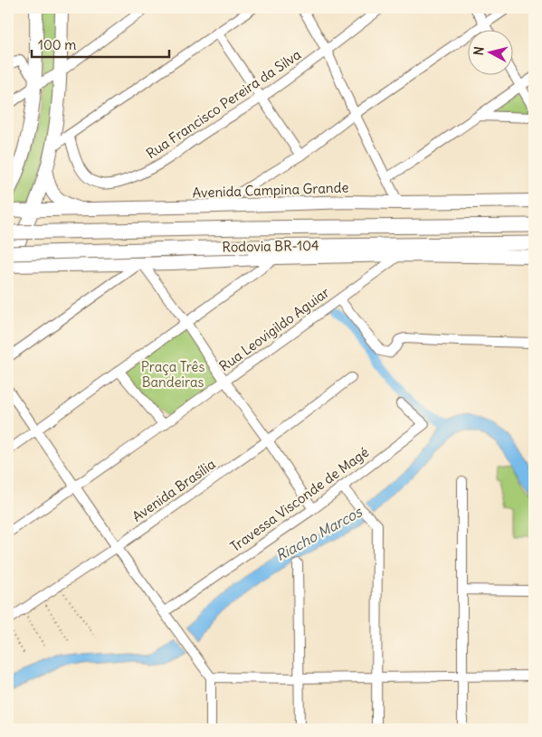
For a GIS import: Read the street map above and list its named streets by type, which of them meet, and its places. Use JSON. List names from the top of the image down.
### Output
{
  "streets": {
    "highway": ["Rodovia BR-104"],
    "main road": ["Avenida Campina Grande"],
    "street": [
      "Rua Francisco Pereira da Silva",
      "Rua Leovigildo Aguiar",
      "Avenida Brasília",
      "Travessa Visconde de Magé"
    ]
  },
  "water": ["Riacho Marcos"],
  "parks": ["Praça Três Bandeiras"],
  "scale_bar": "100 m",
  "north": "left"
}
